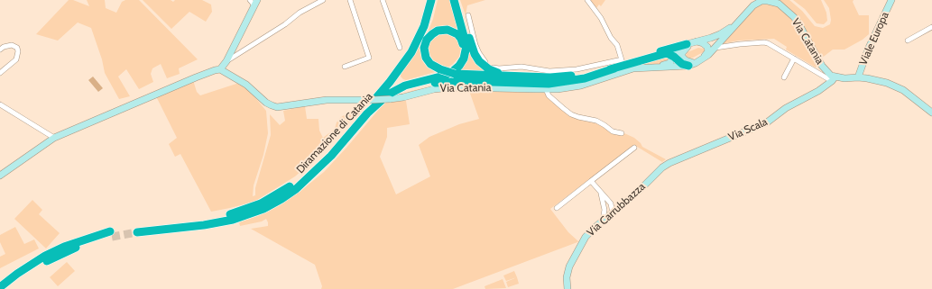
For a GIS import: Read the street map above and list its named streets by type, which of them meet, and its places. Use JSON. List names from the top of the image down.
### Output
{
  "streets": {
    "highway": ["Diramazione di Catania"],
    "main road": [
      "Viale Europa",
      "Via Catania",
      "Via Scala",
      "Via Carrubbazza"
    ]
  },
  "crossings": [
    ["Via Catania", "Via Scala"],
    ["Via Scala", "Via Carrubbazza"]
  ]
}
